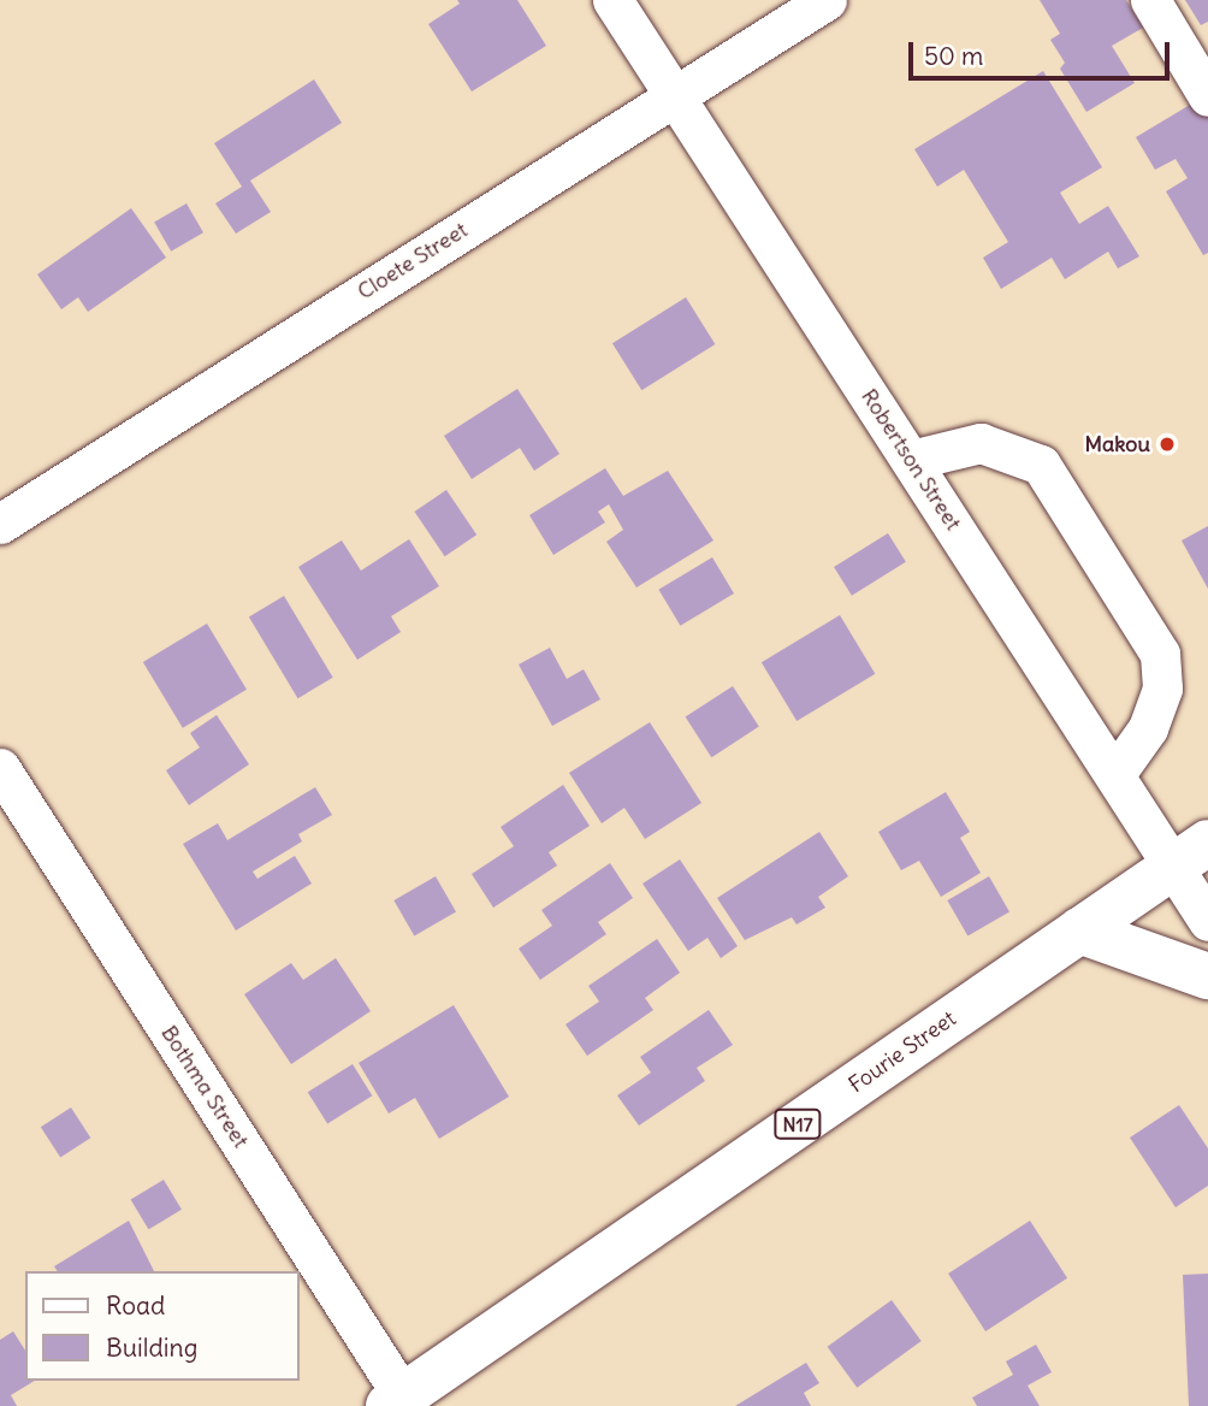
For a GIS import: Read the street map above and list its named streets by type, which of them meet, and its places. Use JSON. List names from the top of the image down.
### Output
{
  "streets": {
    "highway": ["Fourie Street", "N17"],
    "street": ["Cloete Street", "Robertson Street", "Bothma Street"]
  },
  "crossings": [
    ["Cloete Street", "Robertson Street"],
    ["Robertson Street", "Fourie Street"],
    ["Fourie Street", "Bothma Street"]
  ],
  "places": ["Makou"],
  "legend": ["Road", "Building"],
  "scale_bar": "50 m"
}
